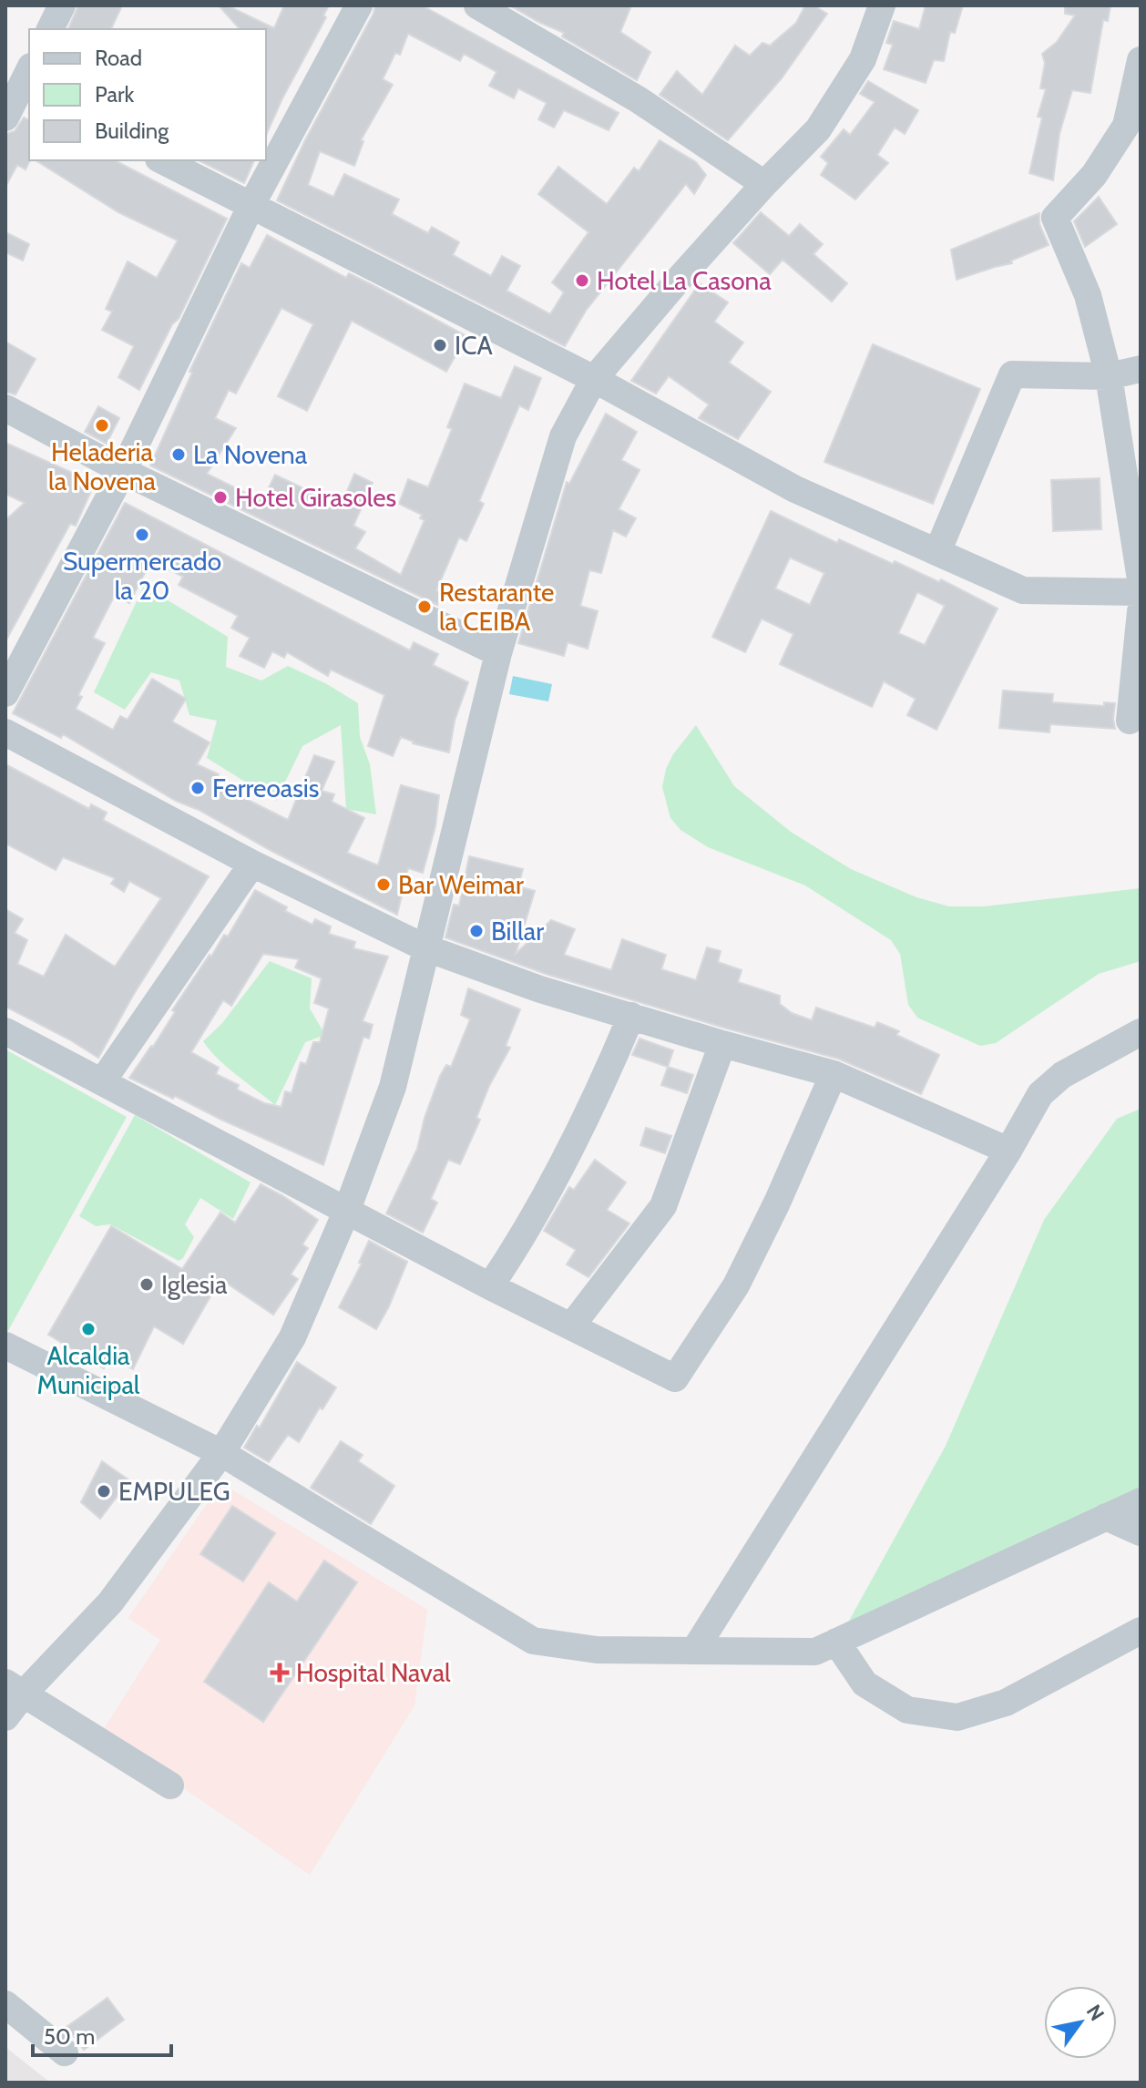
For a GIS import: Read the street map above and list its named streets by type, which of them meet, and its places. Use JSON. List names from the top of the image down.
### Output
{
  "places": {
    "other": [
      "Hotel La Casona",
      "ICA",
      "Heladeria la Novena",
      "La Novena",
      "Hotel Girasoles",
      "Supermercado la 20",
      "Restarante la CEIBA",
      "Ferreoasis",
      "Bar Weimar",
      "Billar",
      "Iglesia",
      "Alcaldia Municipal",
      "EMPULEG"
    ],
    "health": ["Hospital Naval"]
  },
  "legend": ["Road", "Park", "Building"],
  "scale_bar": "50 m",
  "north": "top right"
}
